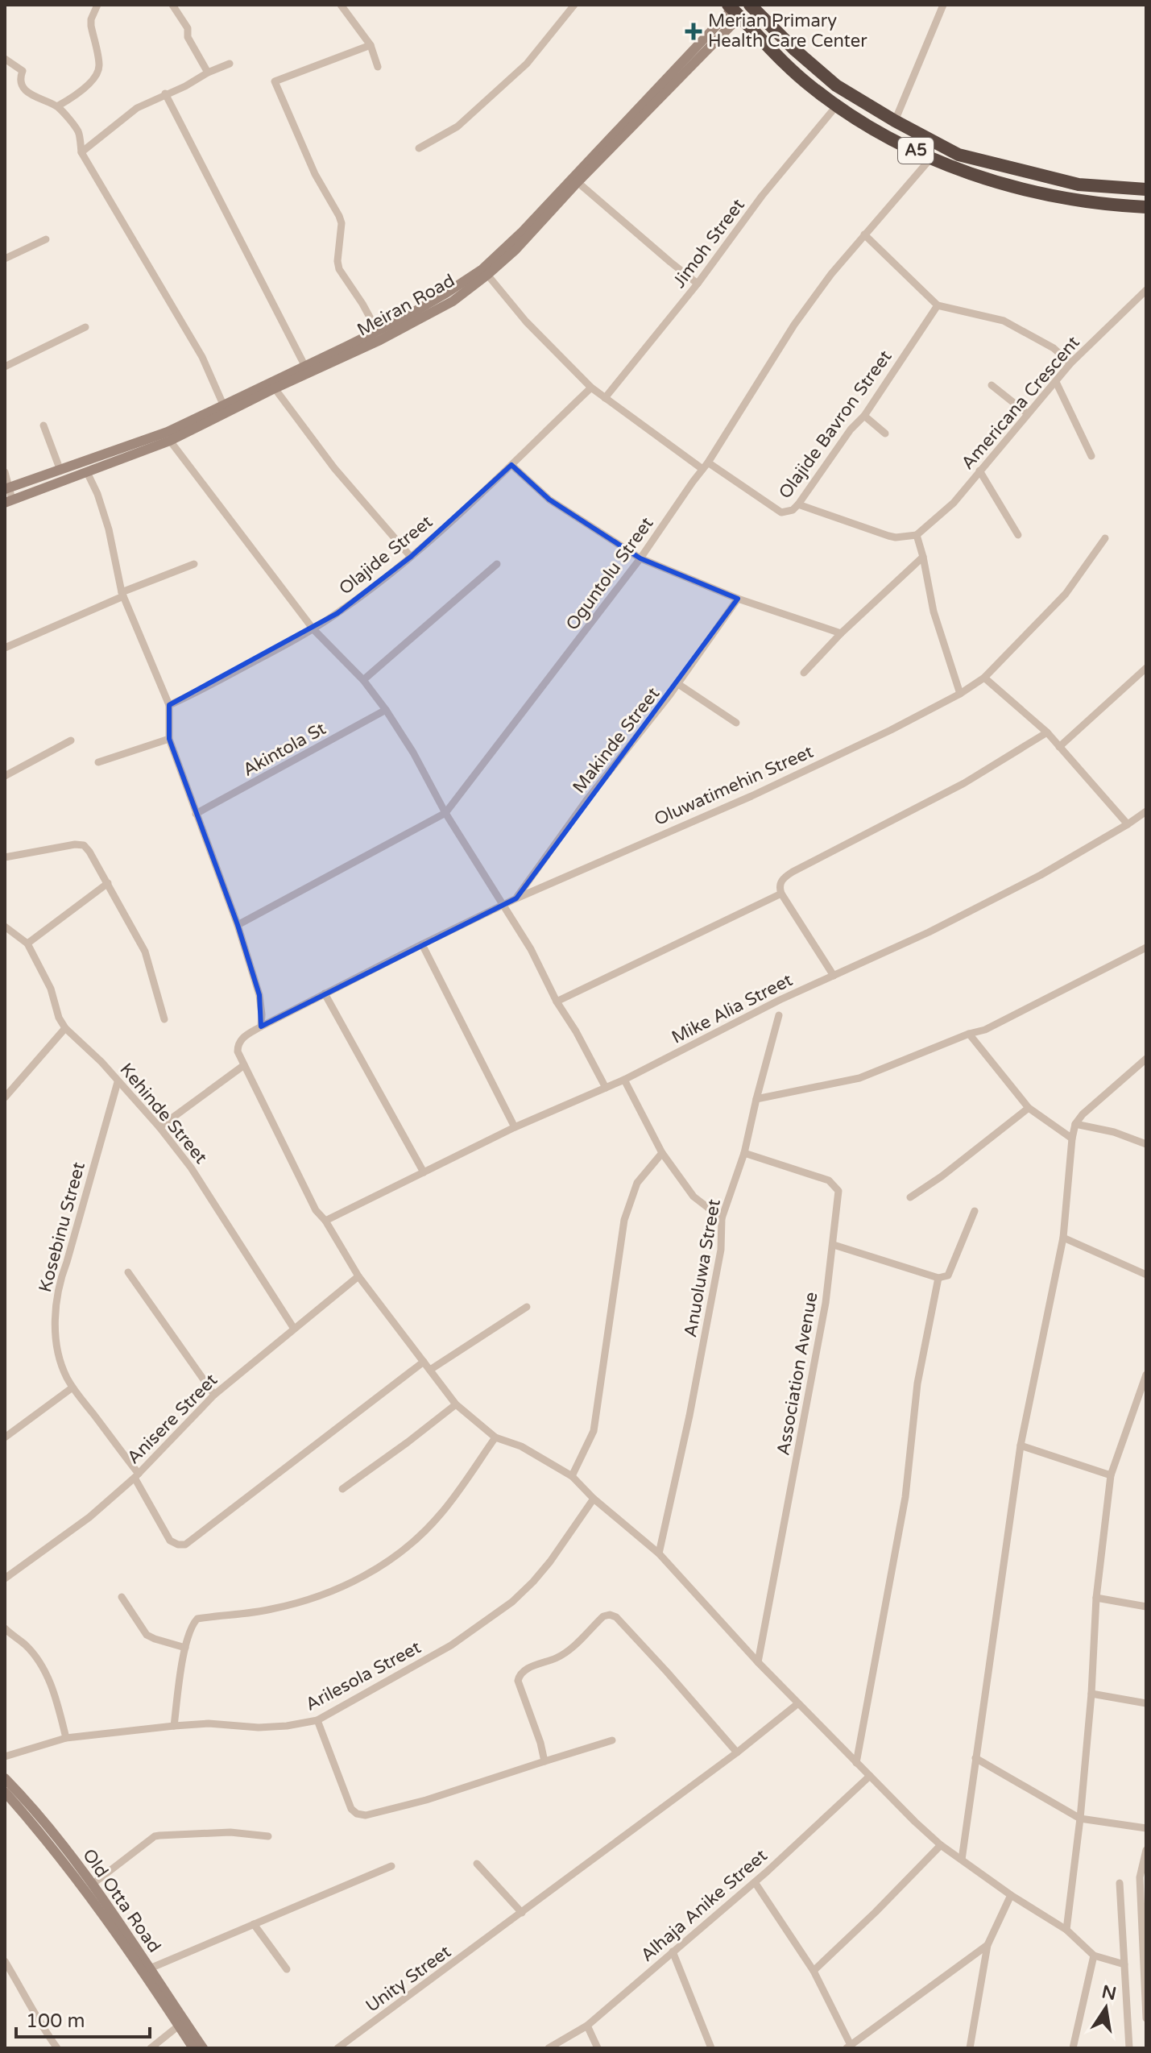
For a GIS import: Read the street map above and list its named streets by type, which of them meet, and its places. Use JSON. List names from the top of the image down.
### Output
{
  "streets": {
    "highway": ["A5"],
    "main road": ["Meiran Road", "Old Otta Road"],
    "street": [
      "Jimoh Street",
      "Americana Crescent",
      "Olajide Bavron Street",
      "Olajide Street",
      "Oguntolu Street",
      "Makinde Street",
      "Akintola St",
      "Oluwatimehin Street",
      "Mike Alia Street",
      "Kehinde Street",
      "Kosebinu Street",
      "Anuoluwa Street",
      "Association Avenue",
      "Anisere Street",
      "Arilesola Street",
      "Alhaja Anike Street",
      "Unity Street"
    ]
  },
  "crossings": [
    ["A5", "Jimoh Street"],
    ["A5", "Meiran Road"],
    ["A5", "Oguntolu Street"],
    ["Olajide Bavron Street", "Oguntolu Street"],
    ["Makinde Street", "Oluwatimehin Street"],
    ["Kehinde Street", "Kosebinu Street"],
    ["Kehinde Street", "Anisere Street"],
    ["Kosebinu Street", "Anisere Street"],
    ["Anuoluwa Street", "Association Avenue"]
  ],
  "places": {
    "health": ["Merian Primary Health Care Center"]
  },
  "scale_bar": "100 m",
  "north": "top"
}
